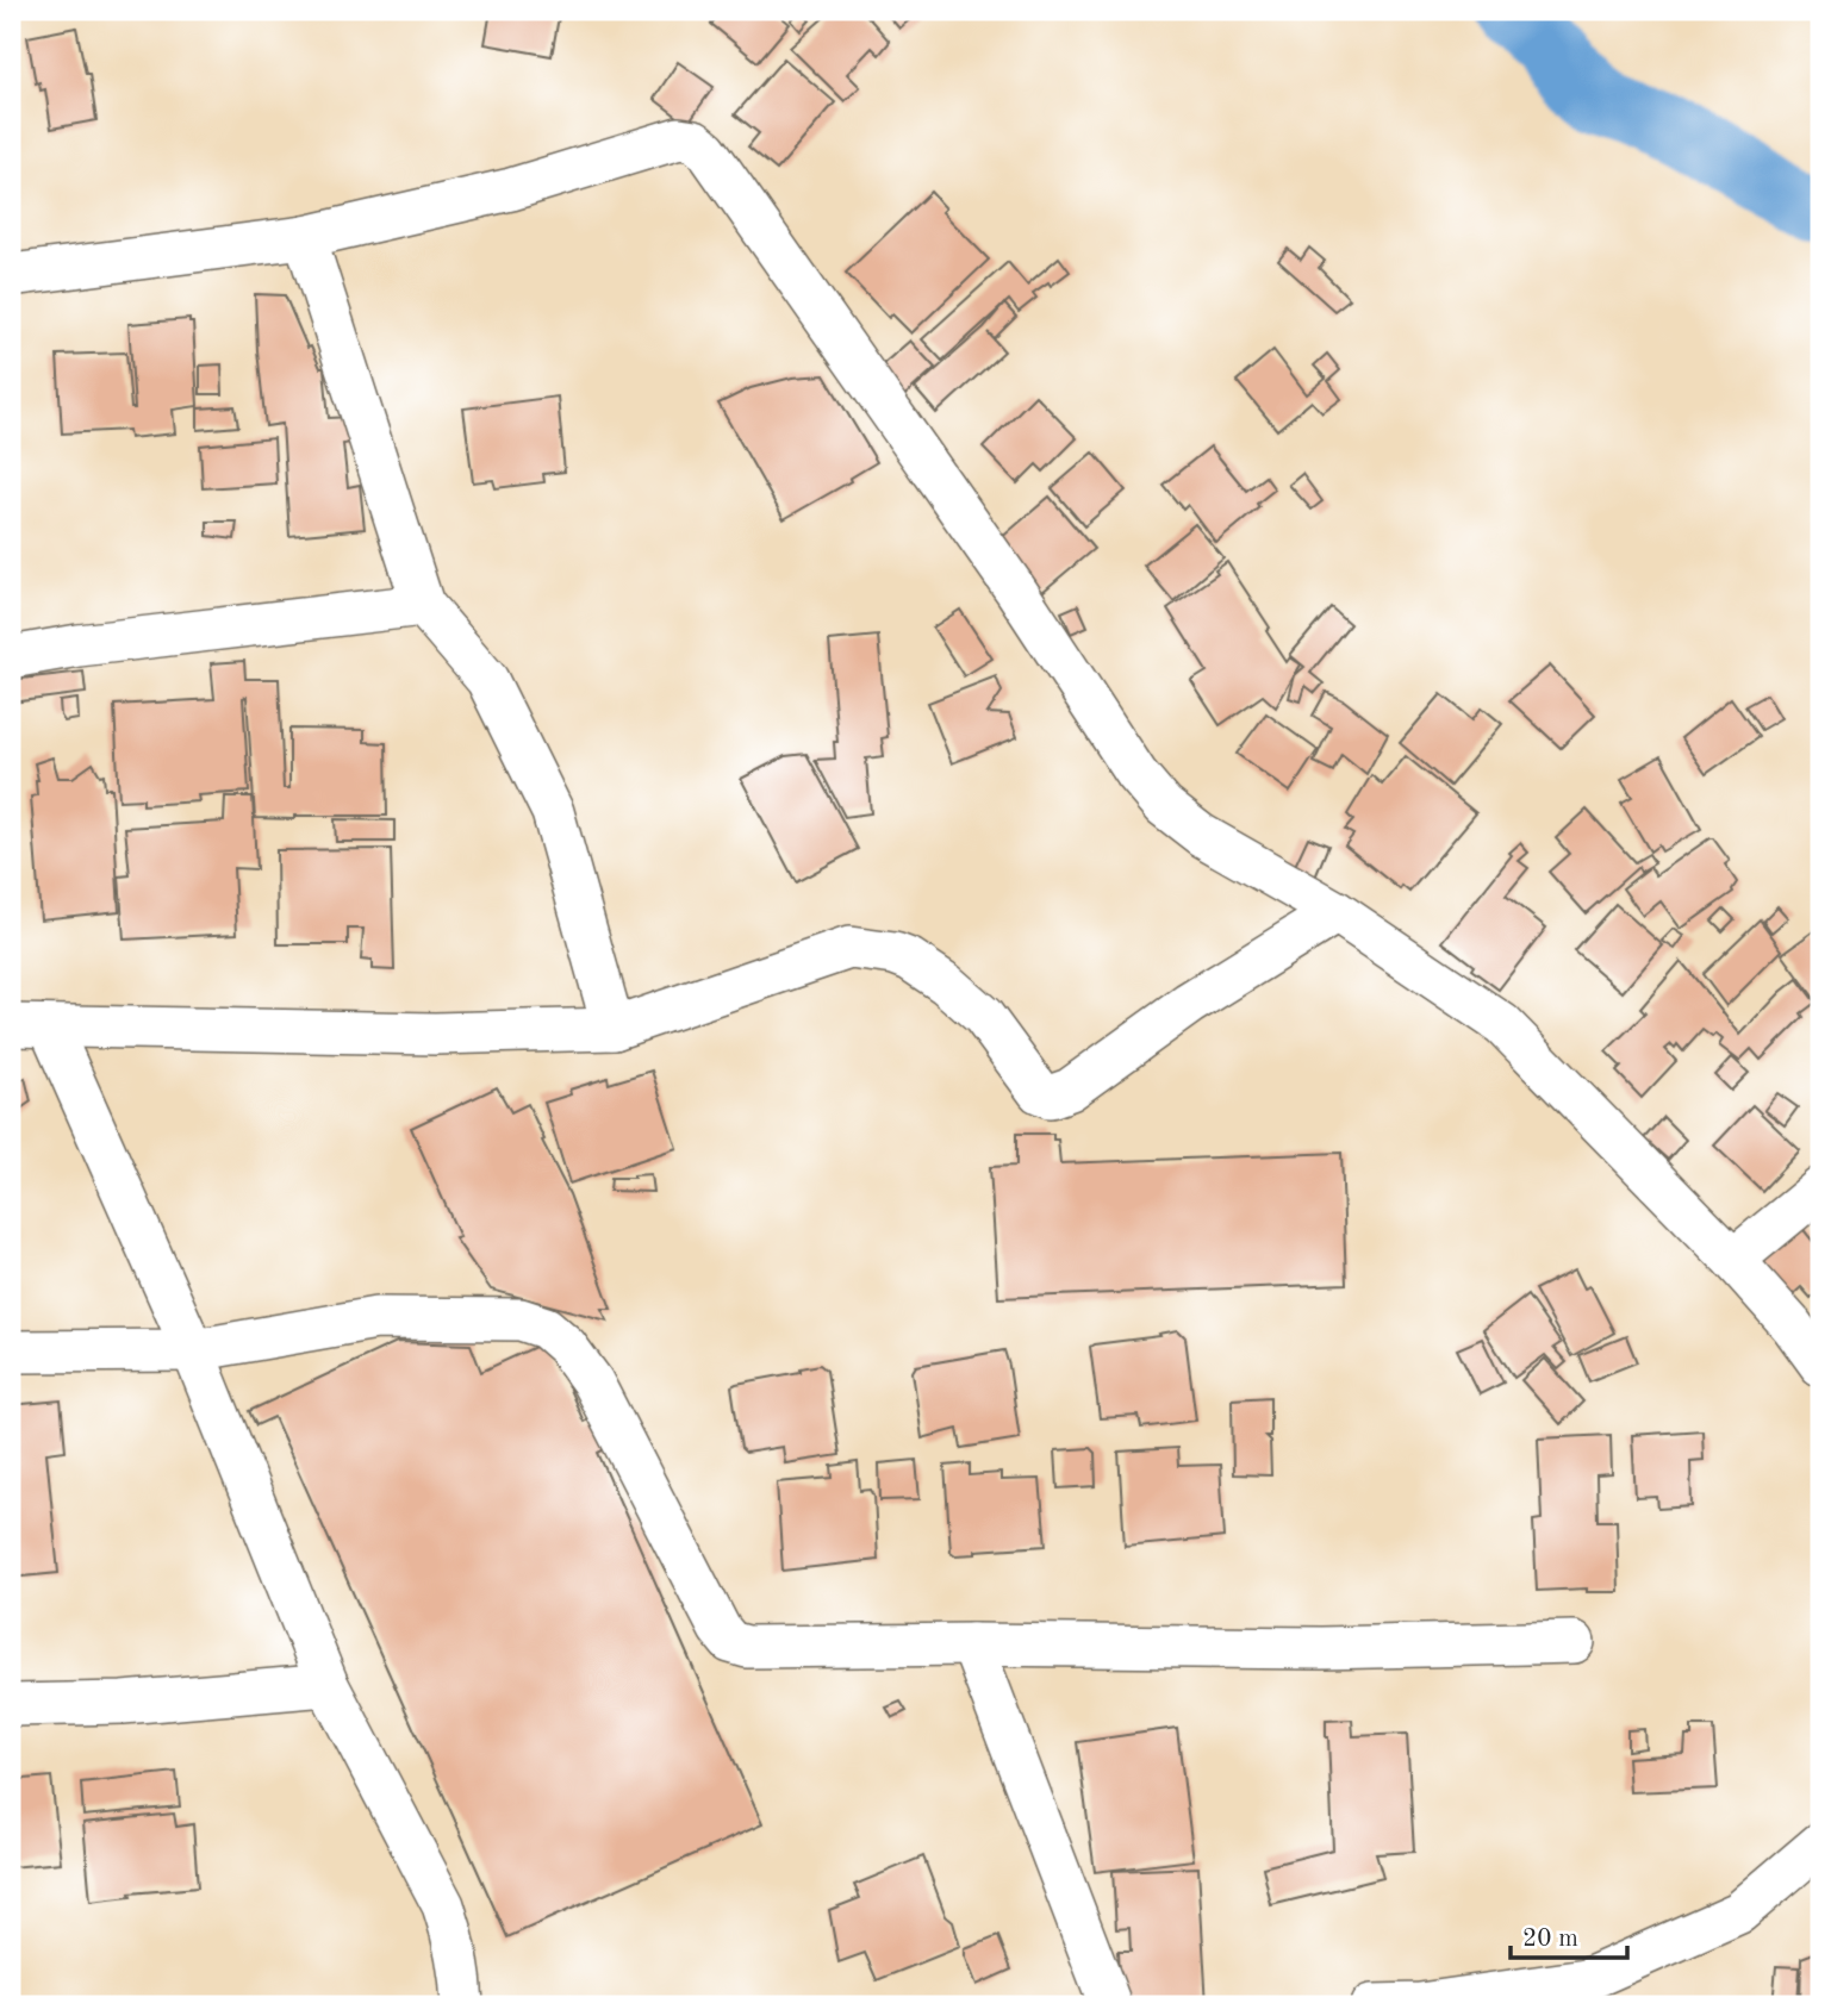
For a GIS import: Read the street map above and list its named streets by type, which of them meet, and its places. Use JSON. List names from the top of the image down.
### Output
{
  "scale_bar": "20 m"
}
